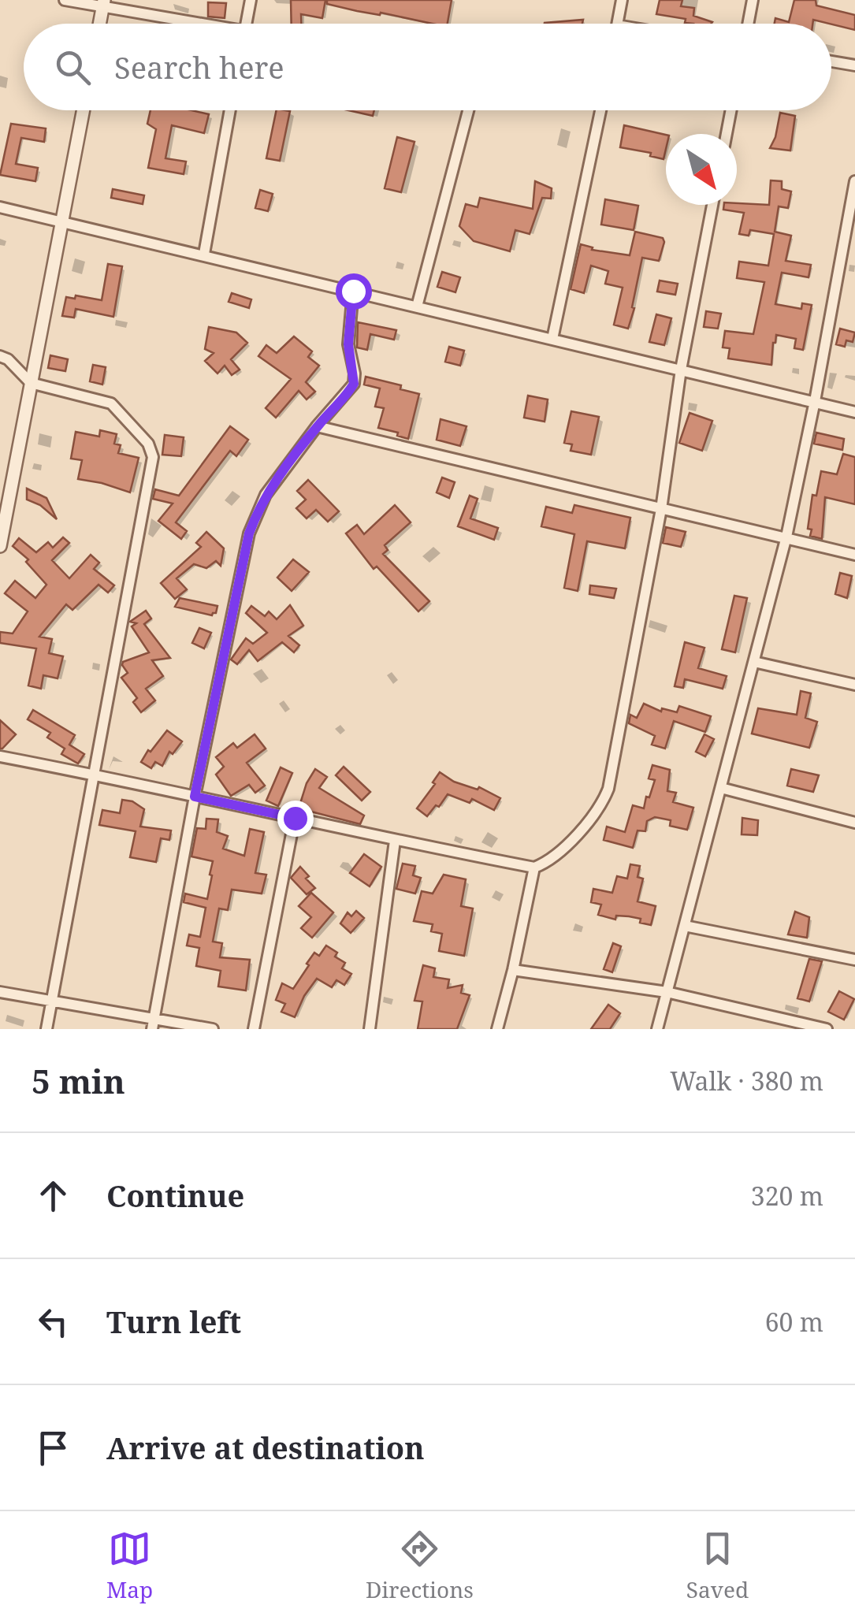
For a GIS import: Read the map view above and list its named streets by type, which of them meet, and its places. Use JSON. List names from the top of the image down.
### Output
{
  "north": "bottom right",
  "page": {
    "search": "Search here",
    "heading": ["5 min", "Walk · 380 m"],
    "list": [
      ["Continue", "320 m"],
      ["Turn left", "60 m"],
      "Arrive at destination"
    ],
    "nav": ["Map", "Directions", "Saved"]
  }
}
